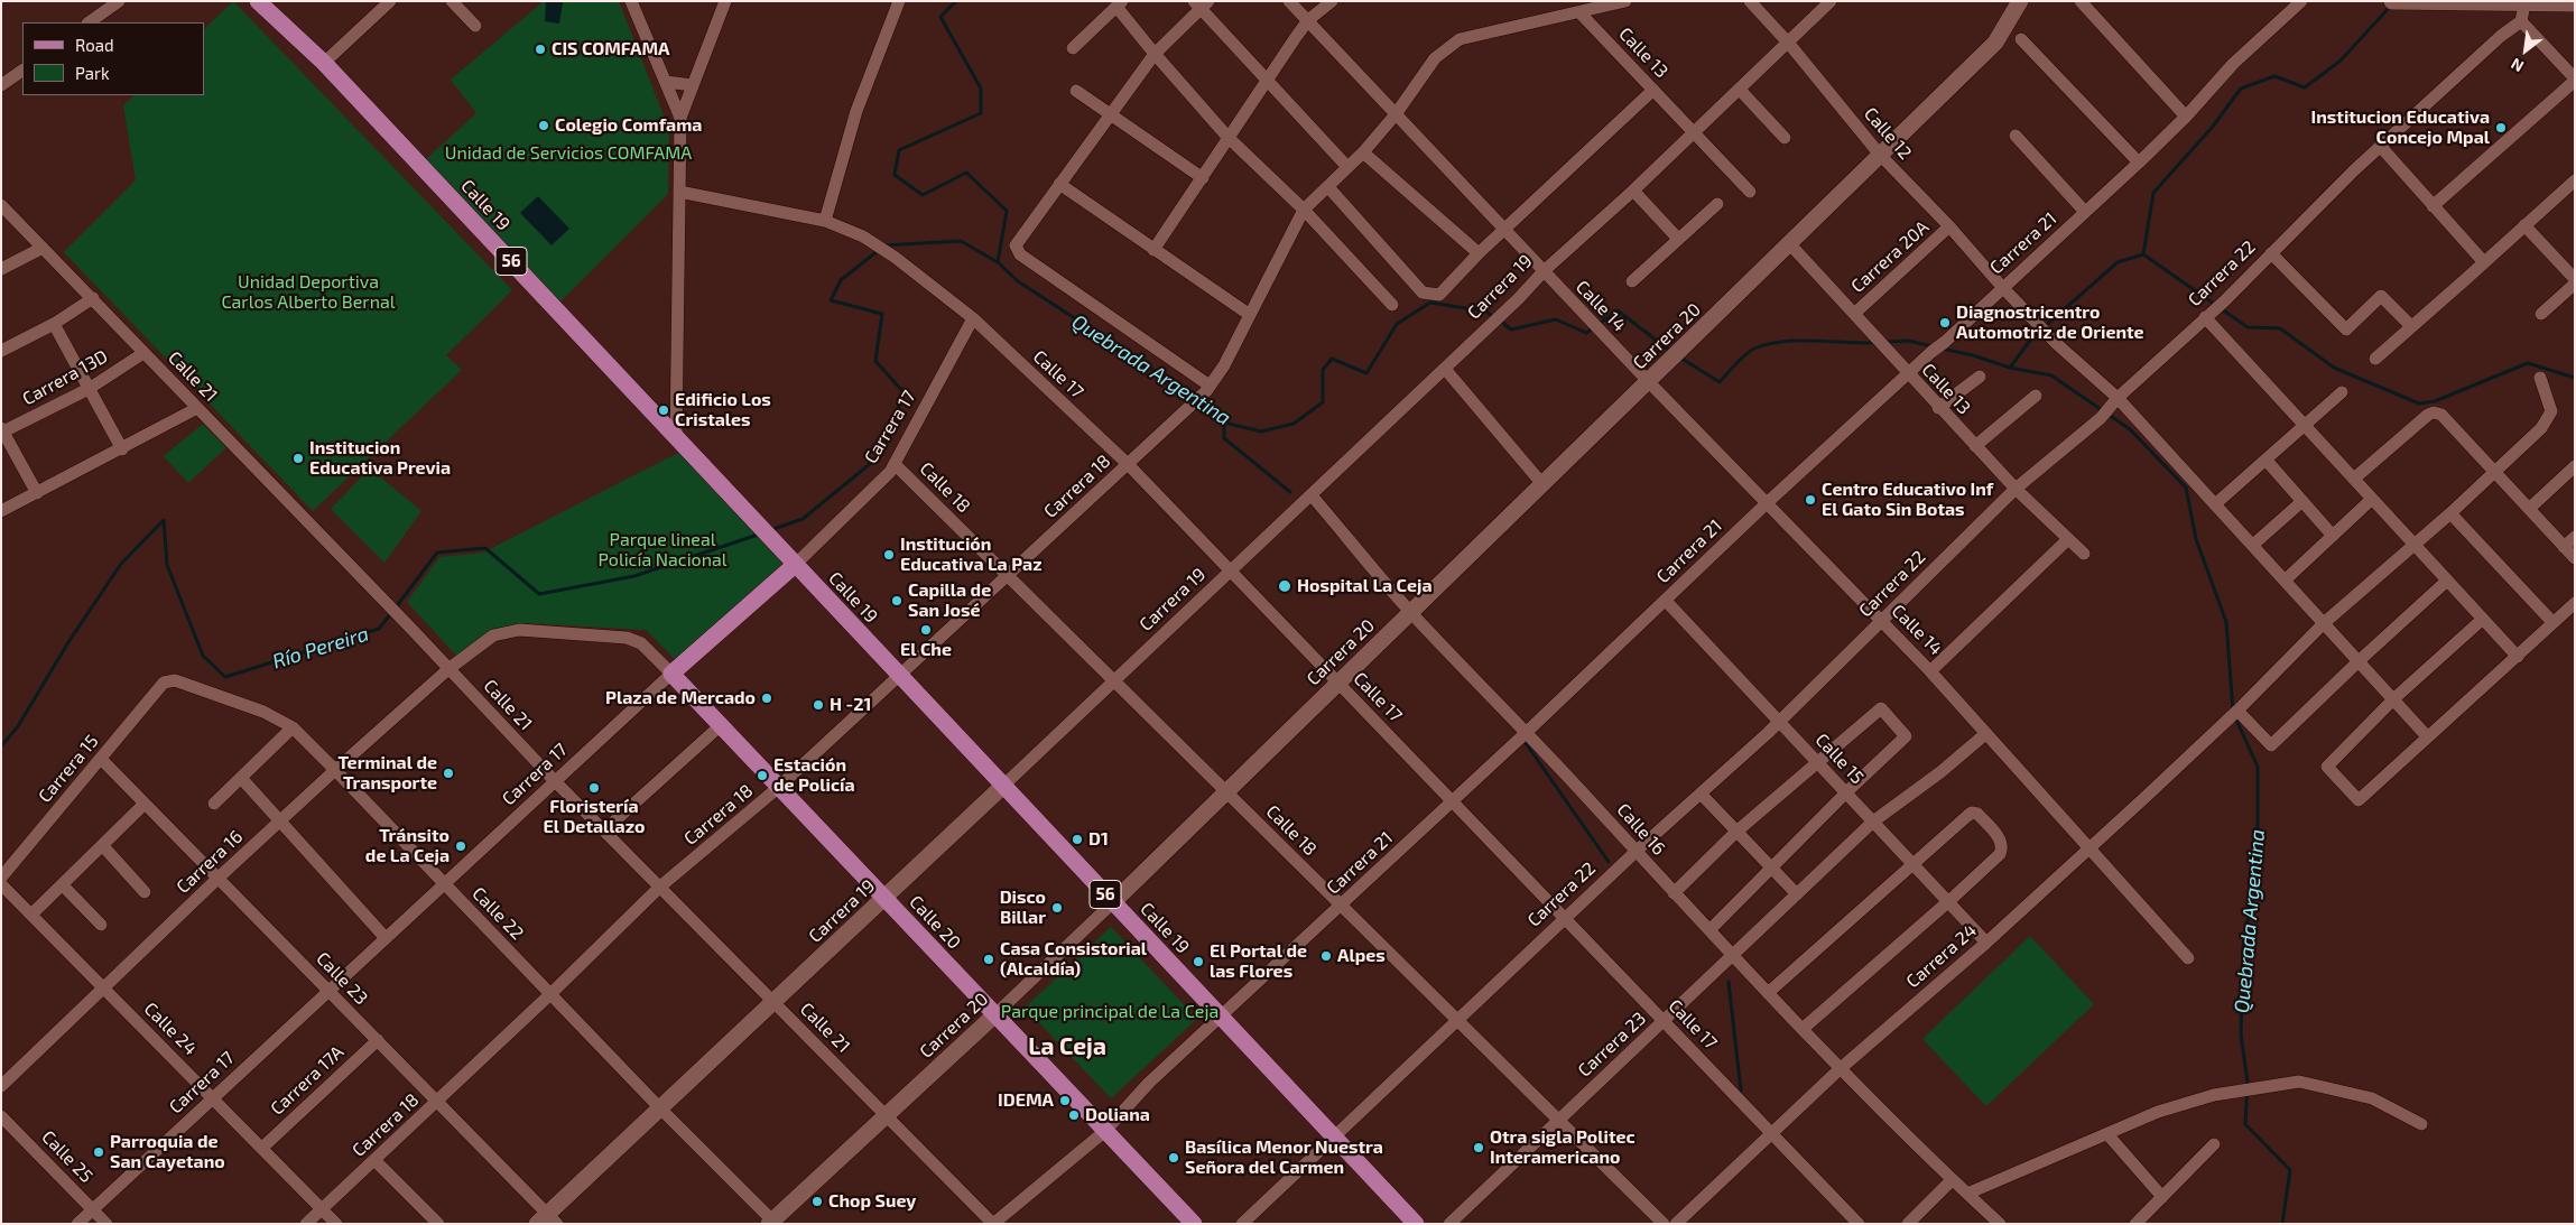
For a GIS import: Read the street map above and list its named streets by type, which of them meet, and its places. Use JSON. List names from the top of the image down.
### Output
{
  "streets": {
    "main road": [
      "Calle 19",
      "56",
      "Carrera 19",
      "Carrera 20",
      "Carrera 17",
      "Calle 20"
    ],
    "street": [
      "Calle 13",
      "Calle 12",
      "Carrera 21",
      "Carrera 20A",
      "Carrera 22",
      "Calle 14",
      "Calle 17",
      "Calle 21",
      "Carrera 13D",
      "Carrera 18",
      "Calle 18",
      "Calle 15",
      "Carrera 15",
      "Calle 16",
      "Carrera 16",
      "Calle 22",
      "Carrera 24",
      "Calle 23",
      "Calle 24",
      "Carrera 23",
      "Carrera 17A",
      "Calle 25"
    ]
  },
  "crossings": [
    ["Calle 13", "Carrera 21"],
    ["Calle 13", "Carrera 20A"],
    ["Calle 13", "Carrera 22"],
    ["Calle 13", "Carrera 19"],
    ["Calle 13", "Carrera 20"],
    ["Calle 13", "Carrera 18"],
    ["Calle 12", "Carrera 21"],
    ["Calle 12", "Carrera 20A"],
    ["Calle 12", "Carrera 22"],
    ["Calle 12", "Carrera 19"],
    ["Calle 12", "Carrera 20"],
    ["Calle 12", "Carrera 24"],
    ["Calle 19", "Carrera 21"],
    ["Calle 19", "Carrera 22"],
    ["Calle 19", "Carrera 19"],
    ["Calle 19", "Carrera 20"],
    ["Calle 19", "Carrera 17"],
    ["Calle 19", "Carrera 18"],
    ["Carrera 21", "Calle 14"],
    ["Carrera 21", "Calle 17"],
    ["Carrera 21", "Calle 21"],
    ["Carrera 21", "Calle 18"],
    ["Carrera 21", "Calle 15"],
    ["Carrera 21", "Calle 16"],
    ["Carrera 21", "Calle 20"],
    ["Carrera 22", "Calle 14"],
    ["Carrera 22", "Calle 17"],
    ["Carrera 22", "Calle 18"],
    ["Carrera 22", "Calle 15"],
    ["Carrera 22", "Calle 16"],
    ["Carrera 19", "Calle 14"],
    ["Carrera 19", "Calle 17"],
    ["Carrera 19", "Calle 21"],
    ["Carrera 19", "Calle 18"],
    ["Carrera 19", "Calle 16"],
    ["Carrera 19", "Calle 22"],
    ["Carrera 19", "Calle 20"],
    ["Carrera 19", "Calle 23"],
    ["Calle 14", "Carrera 20"],
    ["Calle 14", "Carrera 18"],
    ["Calle 14", "Carrera 24"],
    ["Calle 14", "Carrera 23"],
    ["Carrera 20", "Calle 17"],
    ["Carrera 20", "Calle 21"],
    ["Carrera 20", "Calle 18"],
    ["Carrera 20", "Calle 16"],
    ["Carrera 20", "Calle 22"],
    ["Carrera 20", "Calle 20"],
    ["Calle 17", "Carrera 17"],
    ["Calle 17", "Carrera 18"],
    ["Calle 17", "Carrera 24"],
    ["Calle 17", "Carrera 23"],
    ["Calle 21", "Carrera 13D"],
    ["Calle 21", "Carrera 17"],
    ["Calle 21", "Carrera 18"],
    ["Calle 21", "Carrera 16"],
    ["Carrera 17", "Calle 18"],
    ["Carrera 17", "Carrera 16"],
    ["Carrera 17", "Calle 22"],
    ["Carrera 17", "Calle 20"],
    ["Carrera 17", "Calle 23"],
    ["Carrera 17", "Calle 24"],
    ["Carrera 17", "Calle 25"],
    ["Carrera 18", "Calle 18"],
    ["Carrera 18", "Calle 22"],
    ["Carrera 18", "Calle 20"],
    ["Carrera 18", "Calle 23"],
    ["Carrera 18", "Calle 24"],
    ["Calle 18", "Carrera 23"],
    ["Calle 15", "Carrera 24"],
    ["Calle 15", "Carrera 23"],
    ["Carrera 15", "Calle 22"],
    ["Carrera 15", "Calle 23"],
    ["Calle 16", "Carrera 24"],
    ["Calle 16", "Carrera 23"],
    ["Carrera 16", "Calle 22"],
    ["Carrera 16", "Calle 20"],
    ["Carrera 16", "Calle 23"],
    ["Carrera 16", "Calle 24"],
    ["Calle 23", "Carrera 17A"],
    ["Calle 24", "Carrera 17A"]
  ],
  "districts": ["La Ceja"],
  "water": ["Quebrada Argentina", "Río Pereira"],
  "parks": [
    "Unidad de Servicios COMFAMA",
    "Unidad Deportiva Carlos Alberto Bernal",
    "Parque lineal Policía Nacional",
    "Parque principal de La Ceja"
  ],
  "places": [
    "CIS COMFAMA",
    "Colegio Comfama",
    "Institucion Educativa Concejo Mpal",
    "Diagnostricentro Automotriz de Oriente",
    "Edificio Los Cristales",
    "Institucion Educativa Previa",
    "Centro Educativo Inf El Gato Sin Botas",
    "Institución Educativa La Paz",
    "Hospital La Ceja",
    "Capilla de San José",
    "El Che",
    "Plaza de Mercado",
    "H -21",
    "Terminal de Transporte",
    "Estación de Policía",
    "Floristería El Detallazo",
    "D1",
    "Tránsito de La Ceja",
    "Disco Billar",
    "Alpes",
    "Casa Consistorial (Alcaldía)",
    "El Portal de las Flores",
    "IDEMA",
    "Doliana",
    "Otra sigla Politec Interamericano",
    "Parroquia de San Cayetano",
    "Basílica Menor Nuestra Señora del Carmen",
    "Chop Suey"
  ],
  "legend": ["Road", "Park"],
  "north": "bottom left"
}
